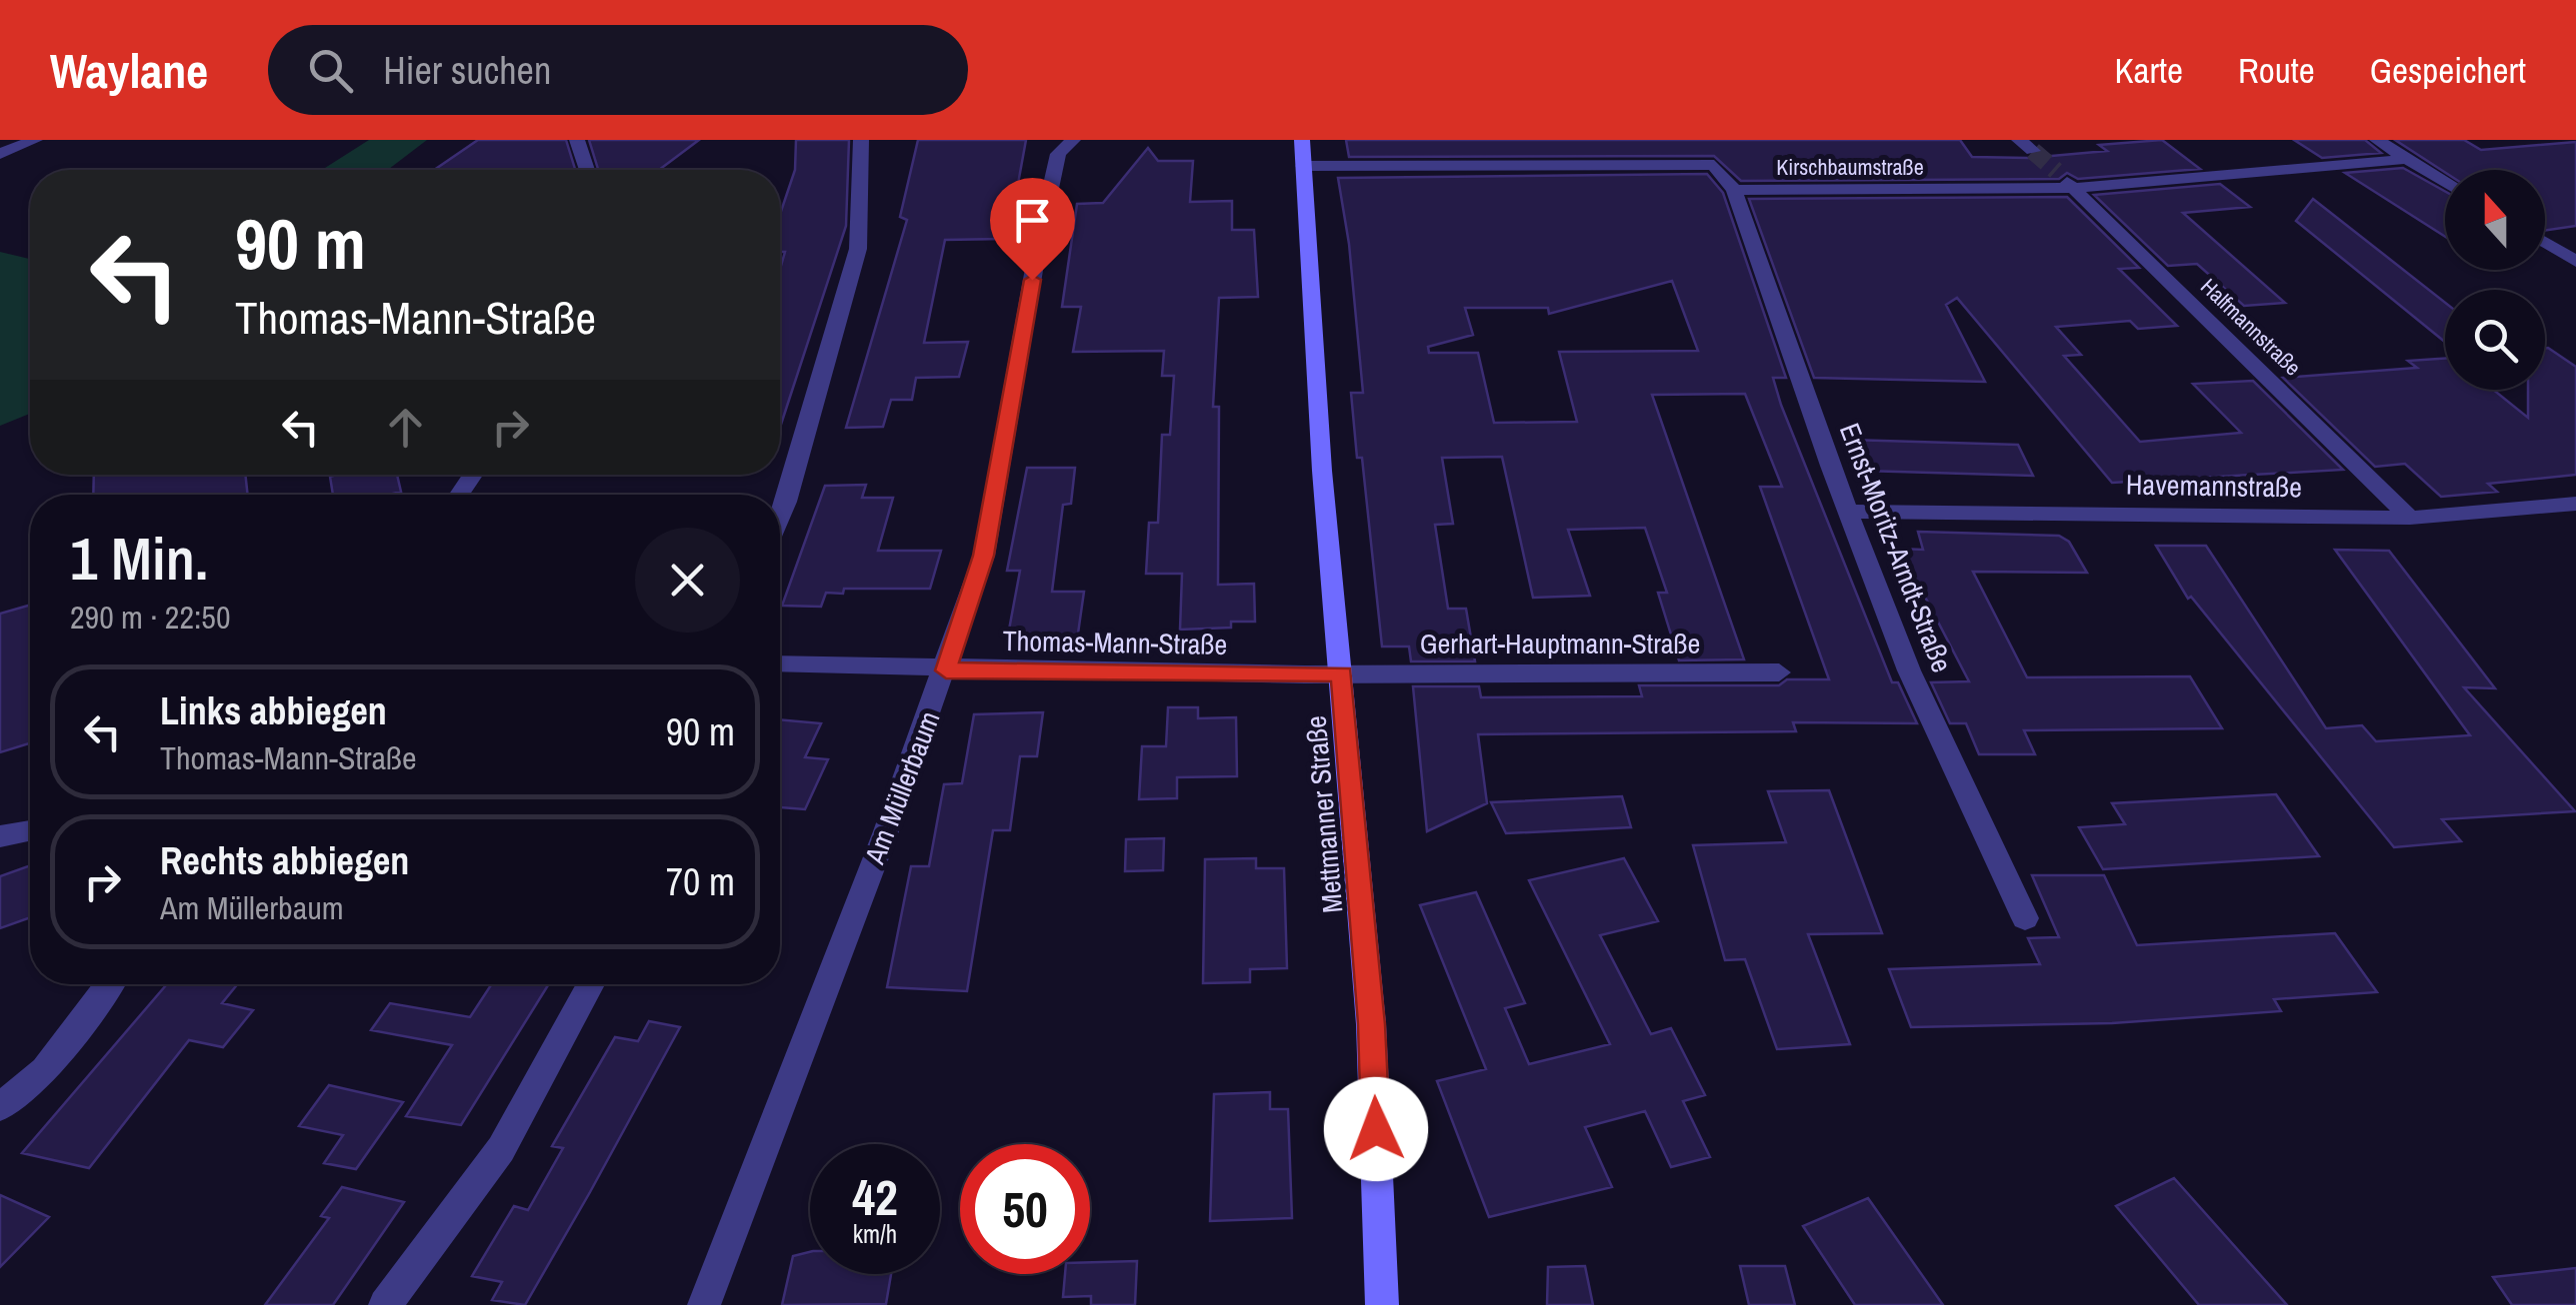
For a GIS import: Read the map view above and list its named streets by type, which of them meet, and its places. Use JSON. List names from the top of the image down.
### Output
{
  "streets": {
    "main road": ["Mettmanner Straße"],
    "street": [
      "Kirschbaumstraße",
      "Halfmannstraße",
      "Havemannstraße",
      "Ernst-Moritz-Arndt-Straße",
      "Thomas-Mann-Straße",
      "Gerhart-Hauptmann-Straße",
      "Am Müllerbaum"
    ]
  },
  "crossings": [
    ["Kirschbaumstraße", "Halfmannstraße"],
    ["Kirschbaumstraße", "Ernst-Moritz-Arndt-Straße"],
    ["Halfmannstraße", "Havemannstraße"],
    ["Havemannstraße", "Ernst-Moritz-Arndt-Straße"],
    ["Thomas-Mann-Straße", "Gerhart-Hauptmann-Straße"],
    ["Thomas-Mann-Straße", "Am Müllerbaum"],
    ["Thomas-Mann-Straße", "Mettmanner Straße"],
    ["Gerhart-Hauptmann-Straße", "Mettmanner Straße"]
  ],
  "north": "top",
  "page": {
    "header": "Waylane",
    "search": "Hier suchen",
    "nav": ["Karte", "Route", "Gespeichert"],
    "turn": ["90 m", "Thomas-Mann-Straße"],
    "heading": ["1 Min.", "290 m · 22:50"],
    "list": [
      {
        "name": "Links abbiegen",
        "note": "Thomas-Mann-Straße",
        "value": "90 m"
      },
      {
        "name": "Rechts abbiegen",
        "note": "Am Müllerbaum",
        "value": "70 m"
      }
    ],
    "speed": "42 km/h",
    "limit": "50"
  }
}
